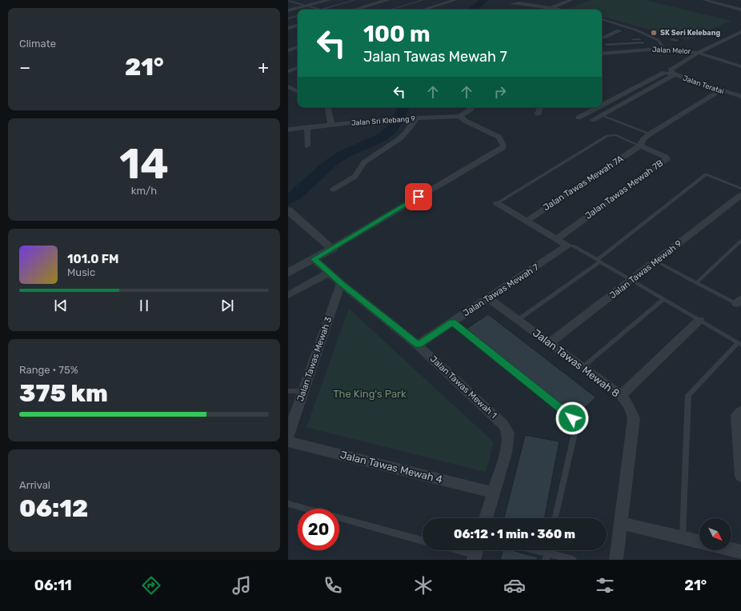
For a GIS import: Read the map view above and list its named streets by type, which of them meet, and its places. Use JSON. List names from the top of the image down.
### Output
{
  "streets": {
    "street": [
      "Jalan Melor",
      "Jalan Teratai",
      "Jalan Sri Klebang 9",
      "Jalan Tawas Mewah 7A",
      "Jalan Tawas Mewah 7B",
      "Jalan Tawas Mewah 9",
      "Jalan Tawas Mewah 7",
      "Jalan Tawas Mewah 3",
      "Jalan Tawas Mewah 8",
      "Jalan Tawas Mewah 1",
      "Jalan Tawas Mewah 4"
    ]
  },
  "crossings": [
    ["Jalan Melor", "Jalan Teratai"],
    ["Jalan Teratai", "Jalan Tawas Mewah 7A"],
    ["Jalan Tawas Mewah 7A", "Jalan Tawas Mewah 7B"],
    ["Jalan Tawas Mewah 9", "Jalan Tawas Mewah 8"],
    ["Jalan Tawas Mewah 7", "Jalan Tawas Mewah 8"],
    ["Jalan Tawas Mewah 7", "Jalan Tawas Mewah 1"],
    ["Jalan Tawas Mewah 3", "Jalan Tawas Mewah 1"],
    ["Jalan Tawas Mewah 1", "Jalan Tawas Mewah 4"]
  ],
  "parks": ["The King's Park"],
  "places": ["SK Seri Kelebang"],
  "north": "bottom right",
  "page": {
    "tile": [
      "Climate",
      ["14", "km/h"],
      ["Range · 75%", "375 km"],
      ["Arrival", "06:12"]
    ],
    "turn": ["100 m", "Jalan Tawas Mewah 7"],
    "heat": ["−", "21°", "+"],
    "song": ["101.0 FM", "Music"],
    "limit": "20",
    "trip": "06:12 · 1 min · 360 m",
    "tabs": ["06:11", "21°"]
  }
}
